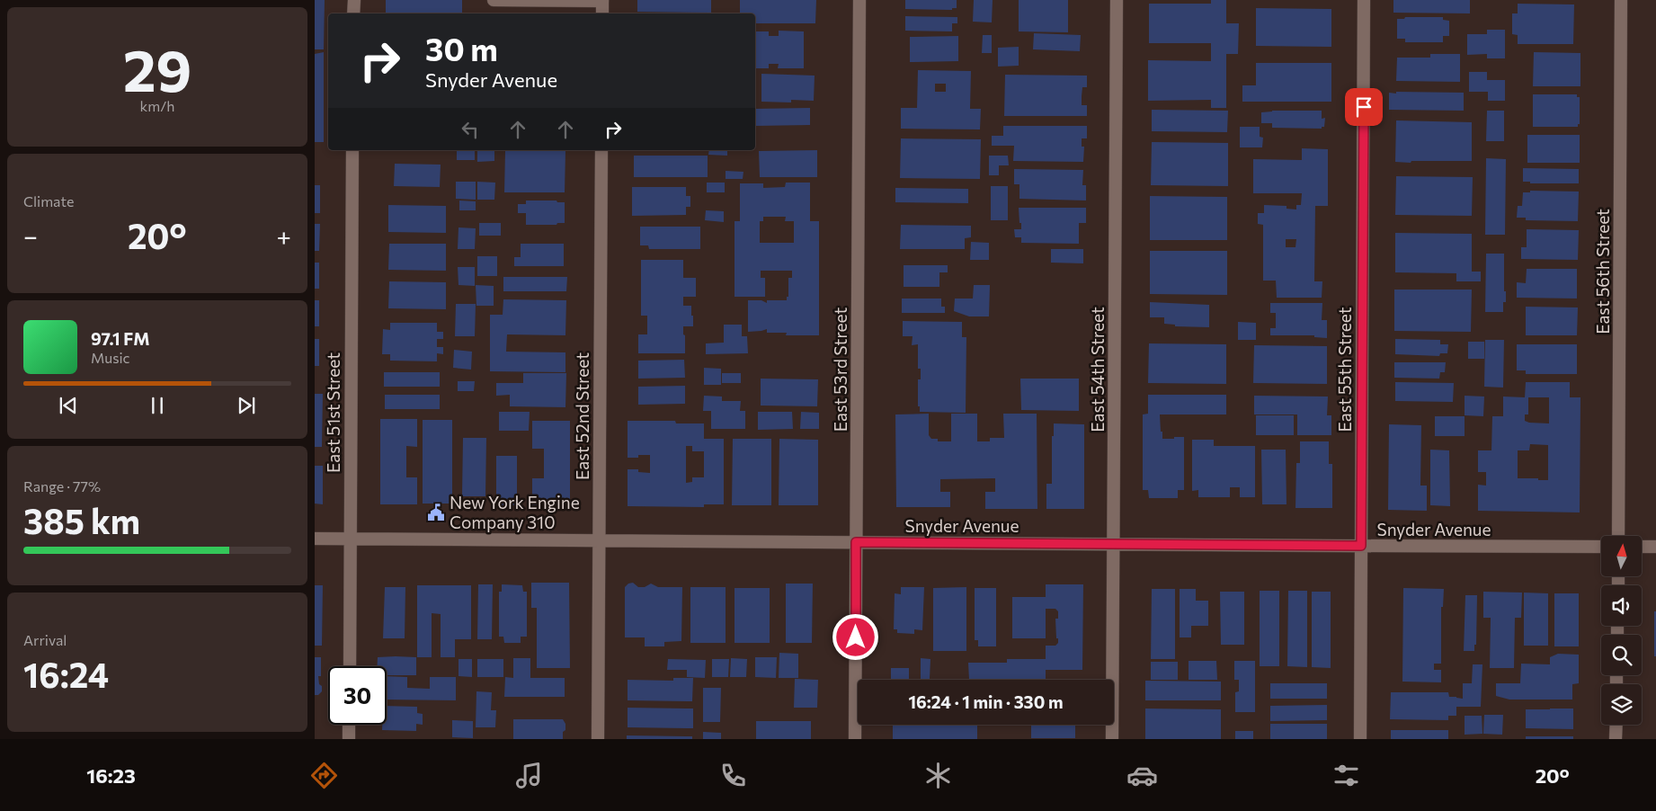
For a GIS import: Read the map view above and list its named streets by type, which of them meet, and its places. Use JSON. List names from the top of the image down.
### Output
{
  "streets": {
    "street": [
      "East 56th Street",
      "East 53rd Street",
      "East 54th Street",
      "East 55th Street",
      "East 51st Street",
      "East 52nd Street",
      "Snyder Avenue"
    ]
  },
  "crossings": [
    ["East 53rd Street", "Snyder Avenue"],
    ["East 54th Street", "Snyder Avenue"],
    ["East 55th Street", "Snyder Avenue"],
    ["East 51st Street", "Snyder Avenue"],
    ["East 52nd Street", "Snyder Avenue"]
  ],
  "places": {
    "public building": ["New York Engine Company 310"]
  },
  "north": "top",
  "page": {
    "tile": [
      ["29", "km/h"],
      "Climate",
      ["Range · 77%", "385 km"],
      ["Arrival", "16:24"]
    ],
    "turn": ["30 m", "Snyder Avenue"],
    "heat": ["−", "20°", "+"],
    "song": ["97.1 FM", "Music"],
    "limit": "30",
    "trip": "16:24 · 1 min · 330 m",
    "tabs": ["16:23", "20°"]
  }
}
